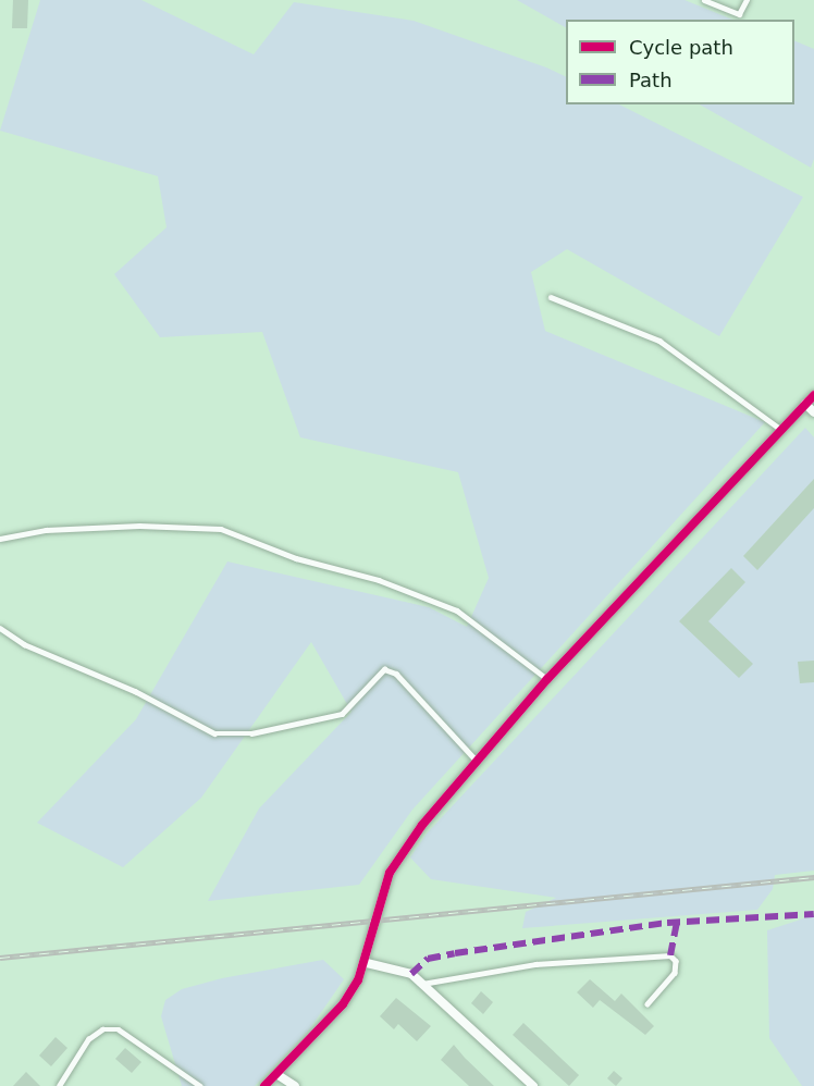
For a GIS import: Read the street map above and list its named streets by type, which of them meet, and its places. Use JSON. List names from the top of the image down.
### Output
{
  "legend": ["Cycle path", "Path"]
}
